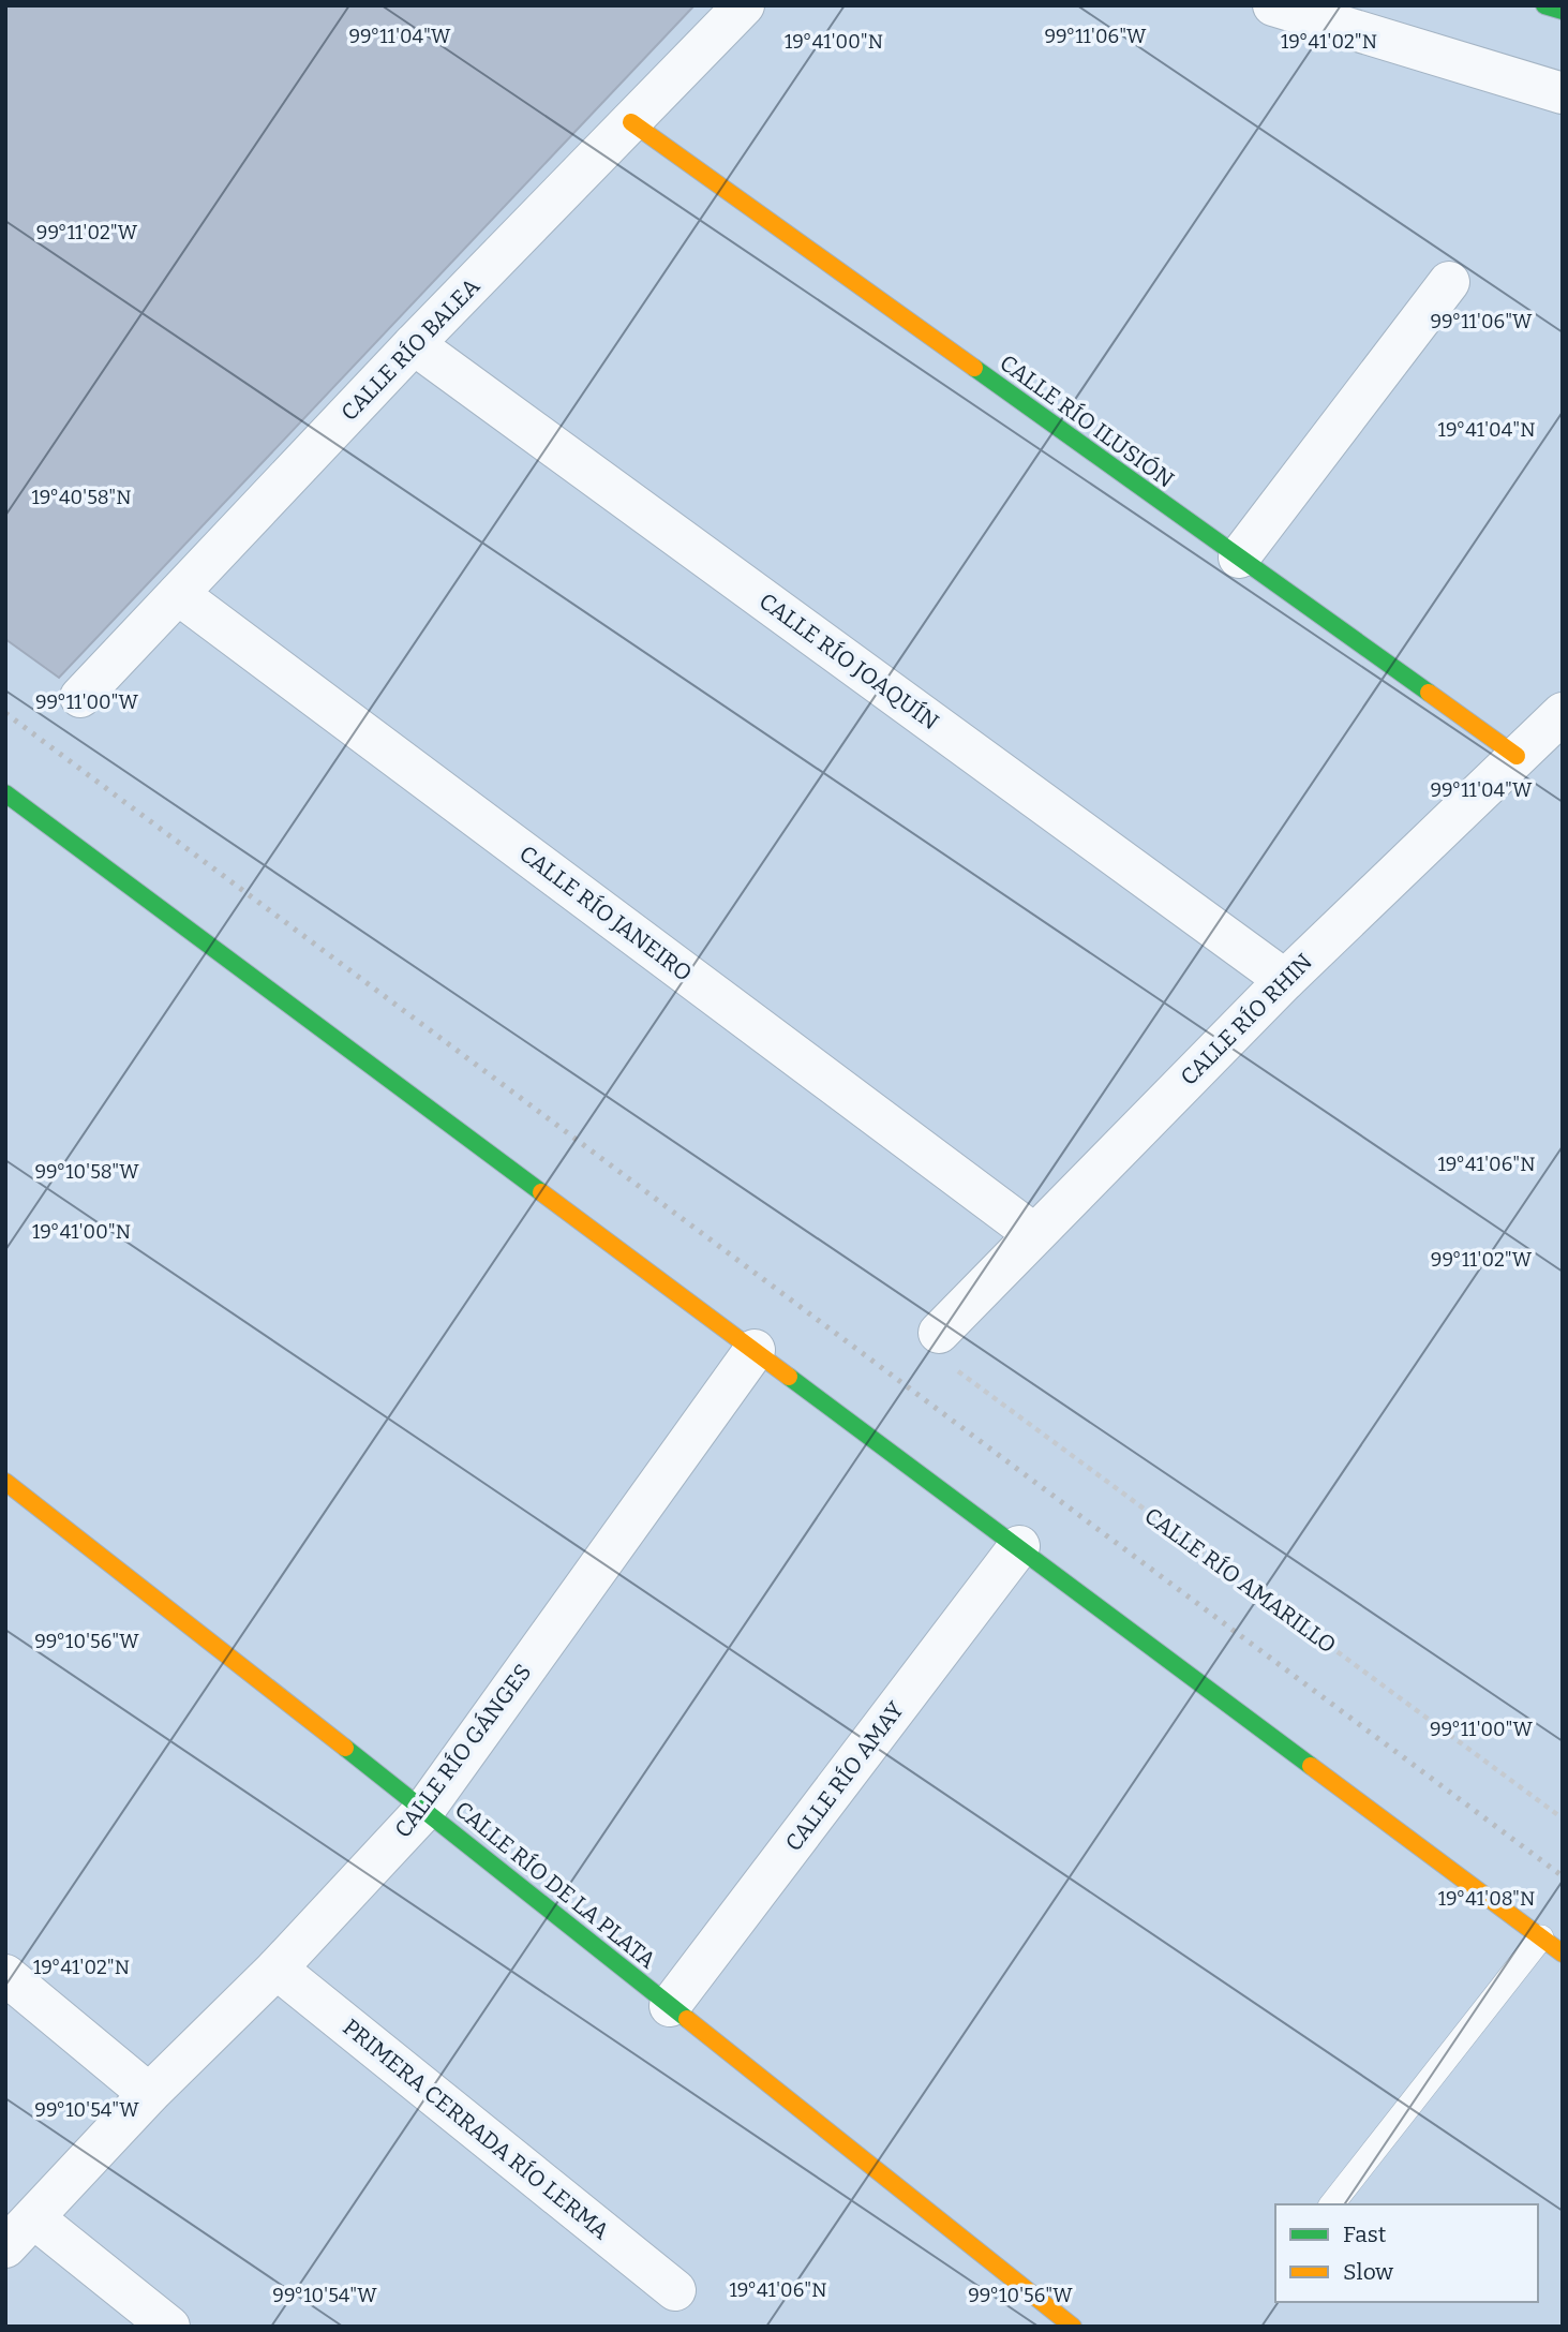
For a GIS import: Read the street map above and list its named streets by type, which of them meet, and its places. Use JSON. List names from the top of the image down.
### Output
{
  "streets": {
    "street": [
      "CALLE RÍO BALEA",
      "CALLE RÍO ILUSIÓN",
      "CALLE RÍO JOAQUÍN",
      "CALLE RÍO JANEIRO",
      "CALLE RÍO RHIN",
      "CALLE RÍO GÁNGES",
      "CALLE RÍO AMAY",
      "CALLE RÍO DE LA PLATA",
      "PRIMERA CERRADA RÍO LERMA"
    ],
    "path": ["CALLE RÍO AMARILLO"]
  },
  "crossings": [
    ["CALLE RÍO BALEA", "CALLE RÍO ILUSIÓN"],
    ["CALLE RÍO BALEA", "CALLE RÍO JOAQUÍN"],
    ["CALLE RÍO BALEA", "CALLE RÍO JANEIRO"],
    ["CALLE RÍO ILUSIÓN", "CALLE RÍO RHIN"],
    ["CALLE RÍO JOAQUÍN", "CALLE RÍO RHIN"],
    ["CALLE RÍO JANEIRO", "CALLE RÍO RHIN"],
    ["CALLE RÍO RHIN", "CALLE RÍO AMARILLO"],
    ["CALLE RÍO GÁNGES", "CALLE RÍO DE LA PLATA"],
    ["CALLE RÍO GÁNGES", "PRIMERA CERRADA RÍO LERMA"],
    ["CALLE RÍO AMAY", "CALLE RÍO DE LA PLATA"]
  ],
  "legend": ["Fast", "Slow"],
  "coordinates": [
    "99°11'04\"W",
    "99°11'06\"W",
    "19°41'00\"N",
    "19°41'02\"N",
    "99°11'02\"W",
    "19°41'04\"N",
    "19°40'58\"N",
    "99°11'00\"W",
    "19°41'06\"N",
    "99°10'58\"W",
    "99°10'56\"W",
    "19°41'08\"N",
    "99°10'54\"W"
  ]
}
